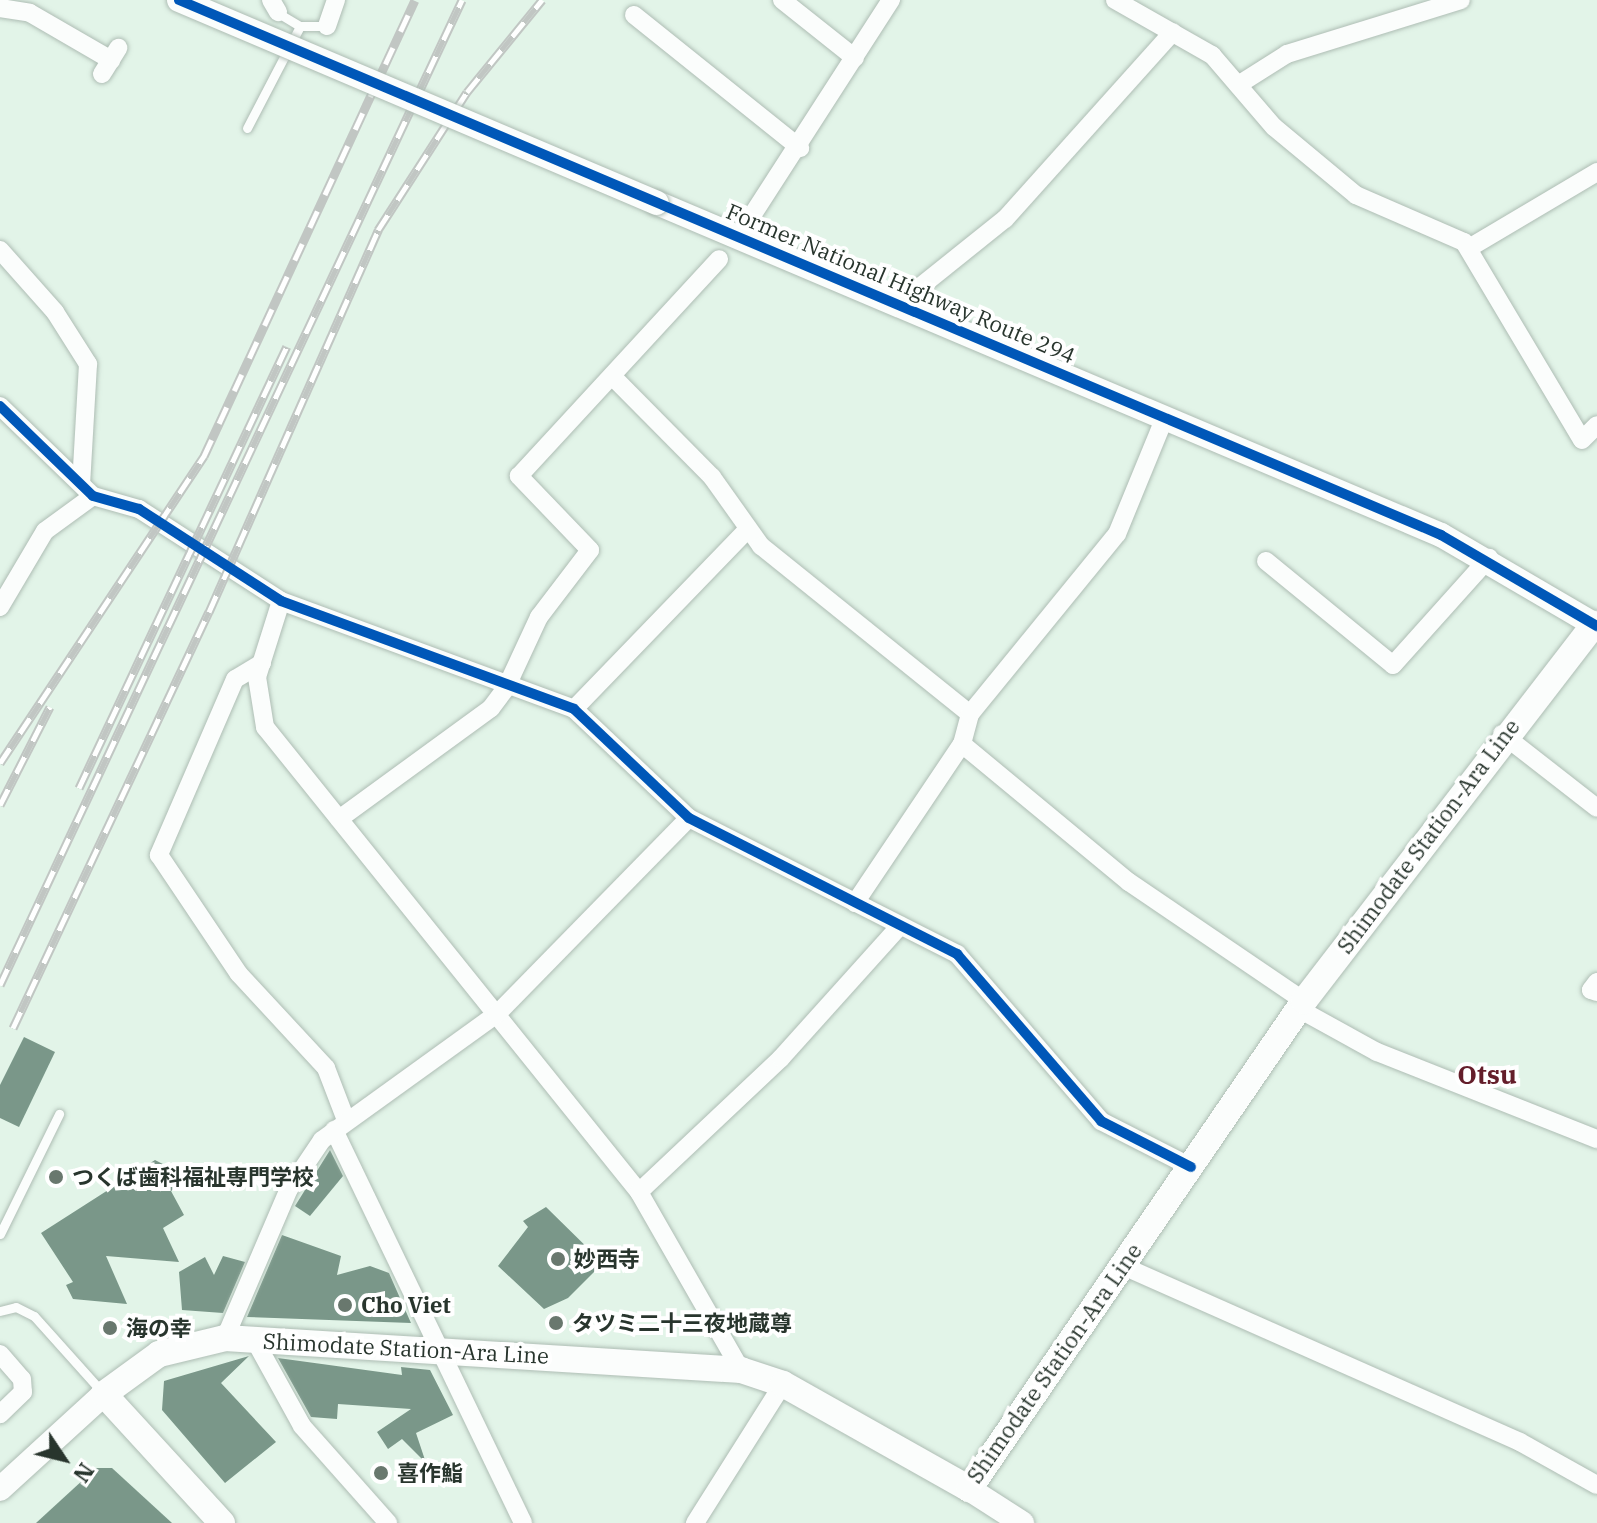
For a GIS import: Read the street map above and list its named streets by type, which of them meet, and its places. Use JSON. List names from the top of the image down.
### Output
{
  "streets": {
    "main road": ["Shimodate Station-Ara Line"],
    "street": ["Former National Highway Route 294"]
  },
  "crossings": [
    ["Former National Highway Route 294", "Shimodate Station-Ara Line"]
  ],
  "districts": ["Otsu"],
  "places": [
    "つくば歯科福祉専門学校",
    "妙西寺",
    "Cho Viet",
    "タツミ二十三夜地蔵尊",
    "海の幸",
    "喜作鮨"
  ],
  "north": "bottom right"
}
